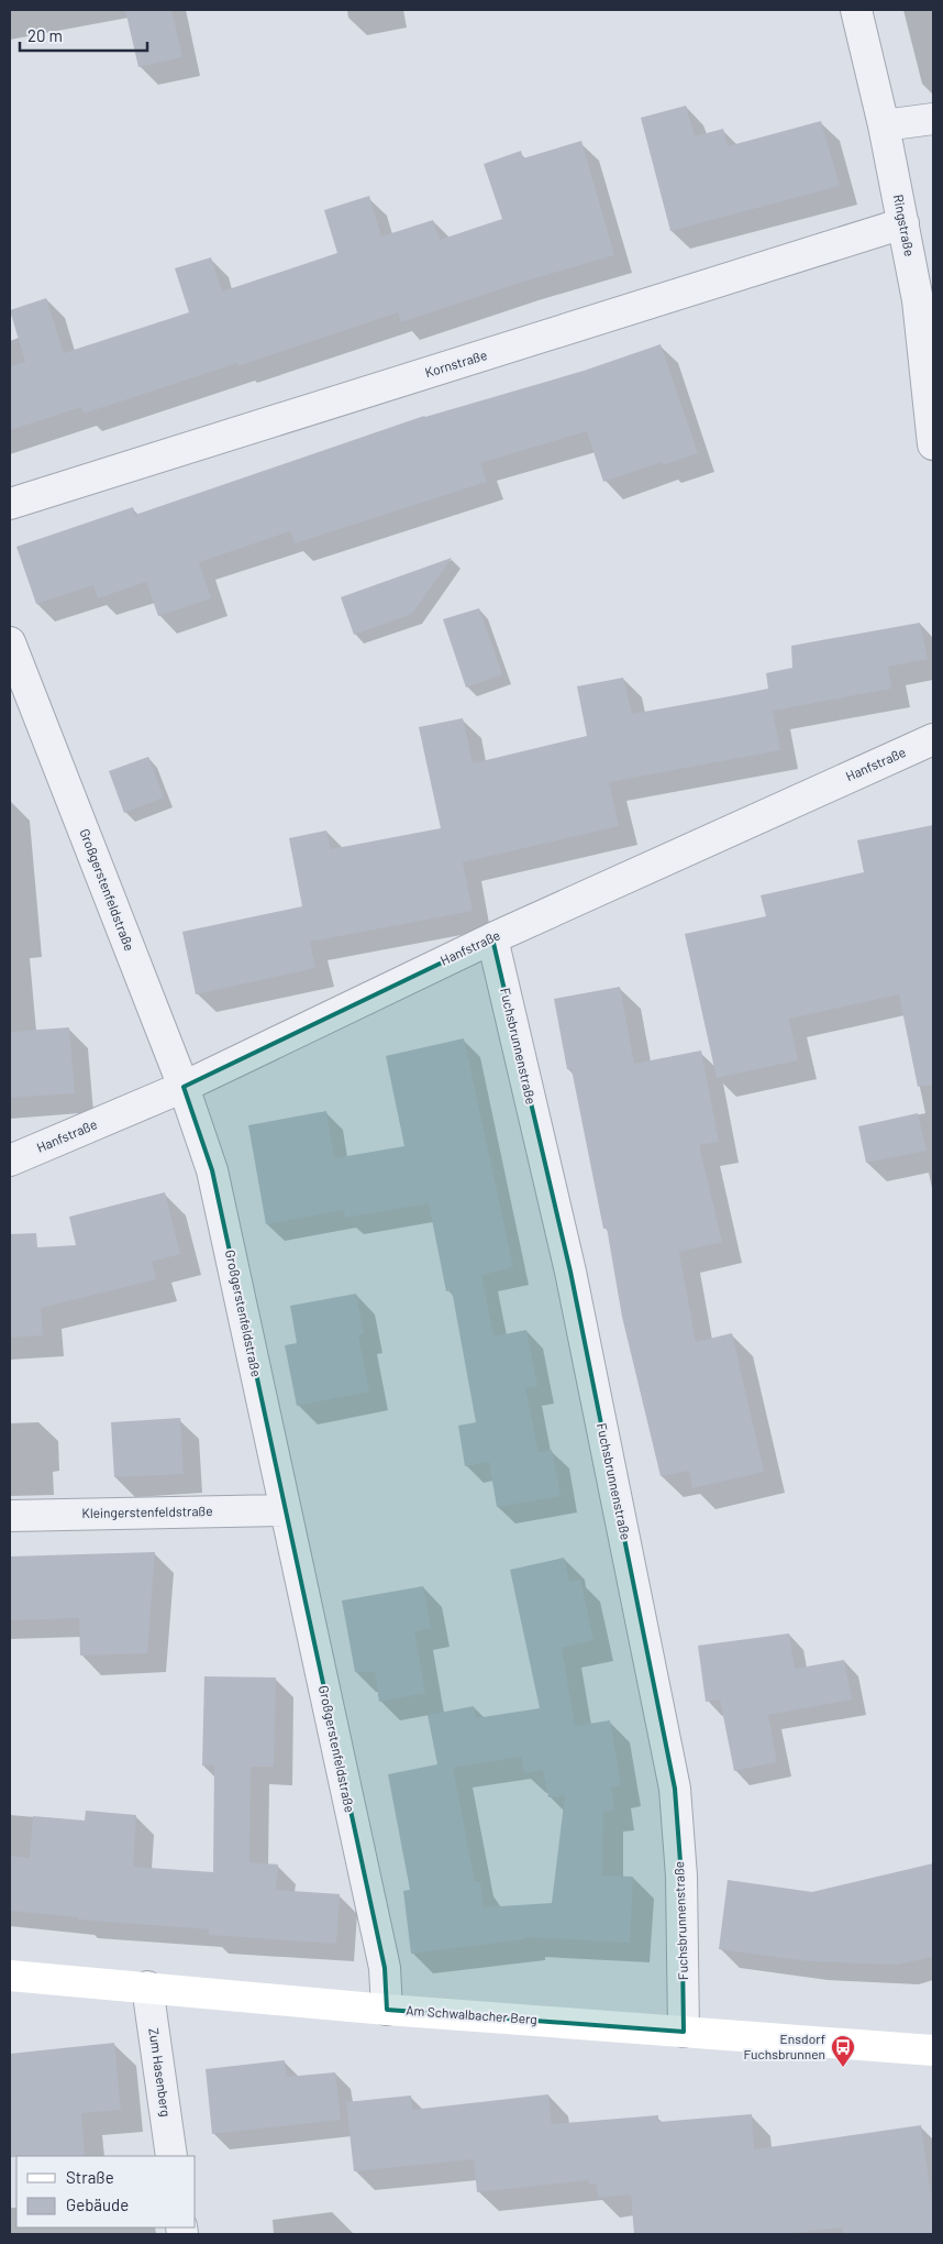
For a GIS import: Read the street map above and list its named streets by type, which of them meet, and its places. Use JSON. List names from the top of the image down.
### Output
{
  "streets": {
    "main road": ["Am Schwalbacher Berg"],
    "street": [
      "Ringstraße",
      "Kornstraße",
      "Hanfstraße",
      "Großgerstenfeldstraße",
      "Fuchsbrunnenstraße",
      "Kleingerstenfeldstraße",
      "Zum Hasenberg"
    ]
  },
  "crossings": [
    ["Ringstraße", "Kornstraße"],
    ["Hanfstraße", "Großgerstenfeldstraße"],
    ["Hanfstraße", "Fuchsbrunnenstraße"],
    ["Großgerstenfeldstraße", "Kleingerstenfeldstraße"],
    ["Großgerstenfeldstraße", "Am Schwalbacher Berg"],
    ["Fuchsbrunnenstraße", "Am Schwalbacher Berg"],
    ["Am Schwalbacher Berg", "Zum Hasenberg"]
  ],
  "places": {
    "bus stop": ["Ensdorf Fuchsbrunnen"]
  },
  "legend": ["Straße", "Gebäude"],
  "scale_bar": "20 m"
}
